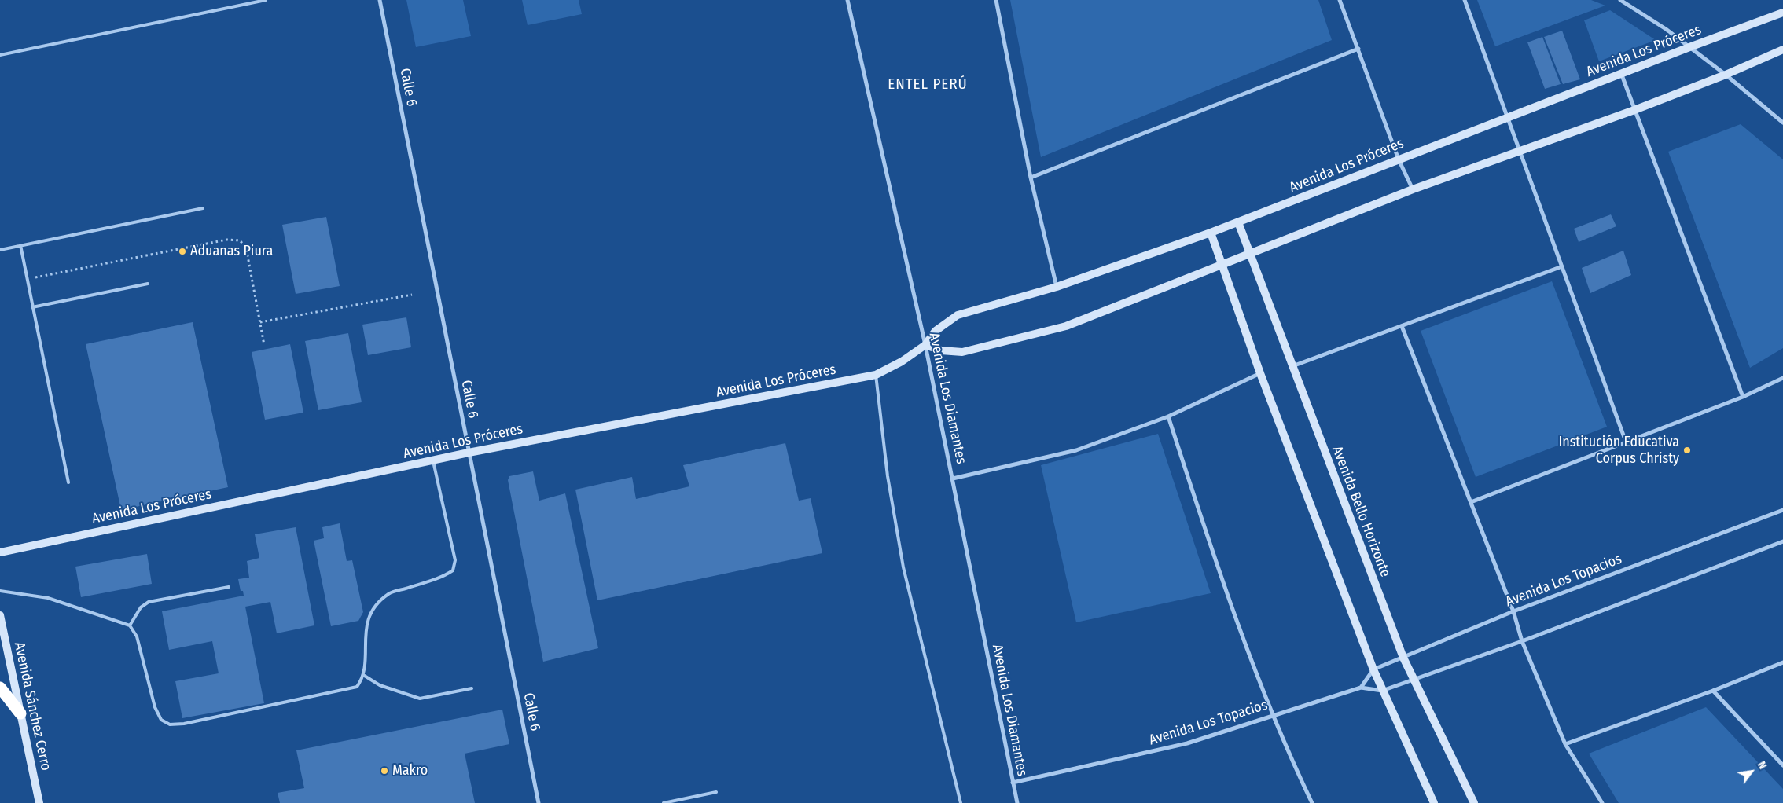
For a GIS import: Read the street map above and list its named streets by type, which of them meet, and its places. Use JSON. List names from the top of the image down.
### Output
{
  "streets": {
    "street": [
      "Avenida Los Próceres",
      "Calle 6",
      "Avenida Los Diamantes",
      "Avenida Bello Horizonte",
      "Avenida Los Topacios",
      "Avenida Sánchez Cerro"
    ]
  },
  "crossings": [
    ["Avenida Los Próceres", "Calle 6"],
    ["Avenida Los Próceres", "Avenida Los Diamantes"],
    ["Avenida Los Próceres", "Avenida Bello Horizonte"],
    ["Avenida Los Diamantes", "Avenida Los Topacios"],
    ["Avenida Bello Horizonte", "Avenida Los Topacios"]
  ],
  "districts": ["ENTEL PERÚ"],
  "places": ["Aduanas Piura", "Institución Educativa Corpus Christy", "Makro"],
  "north": "top right"
}
